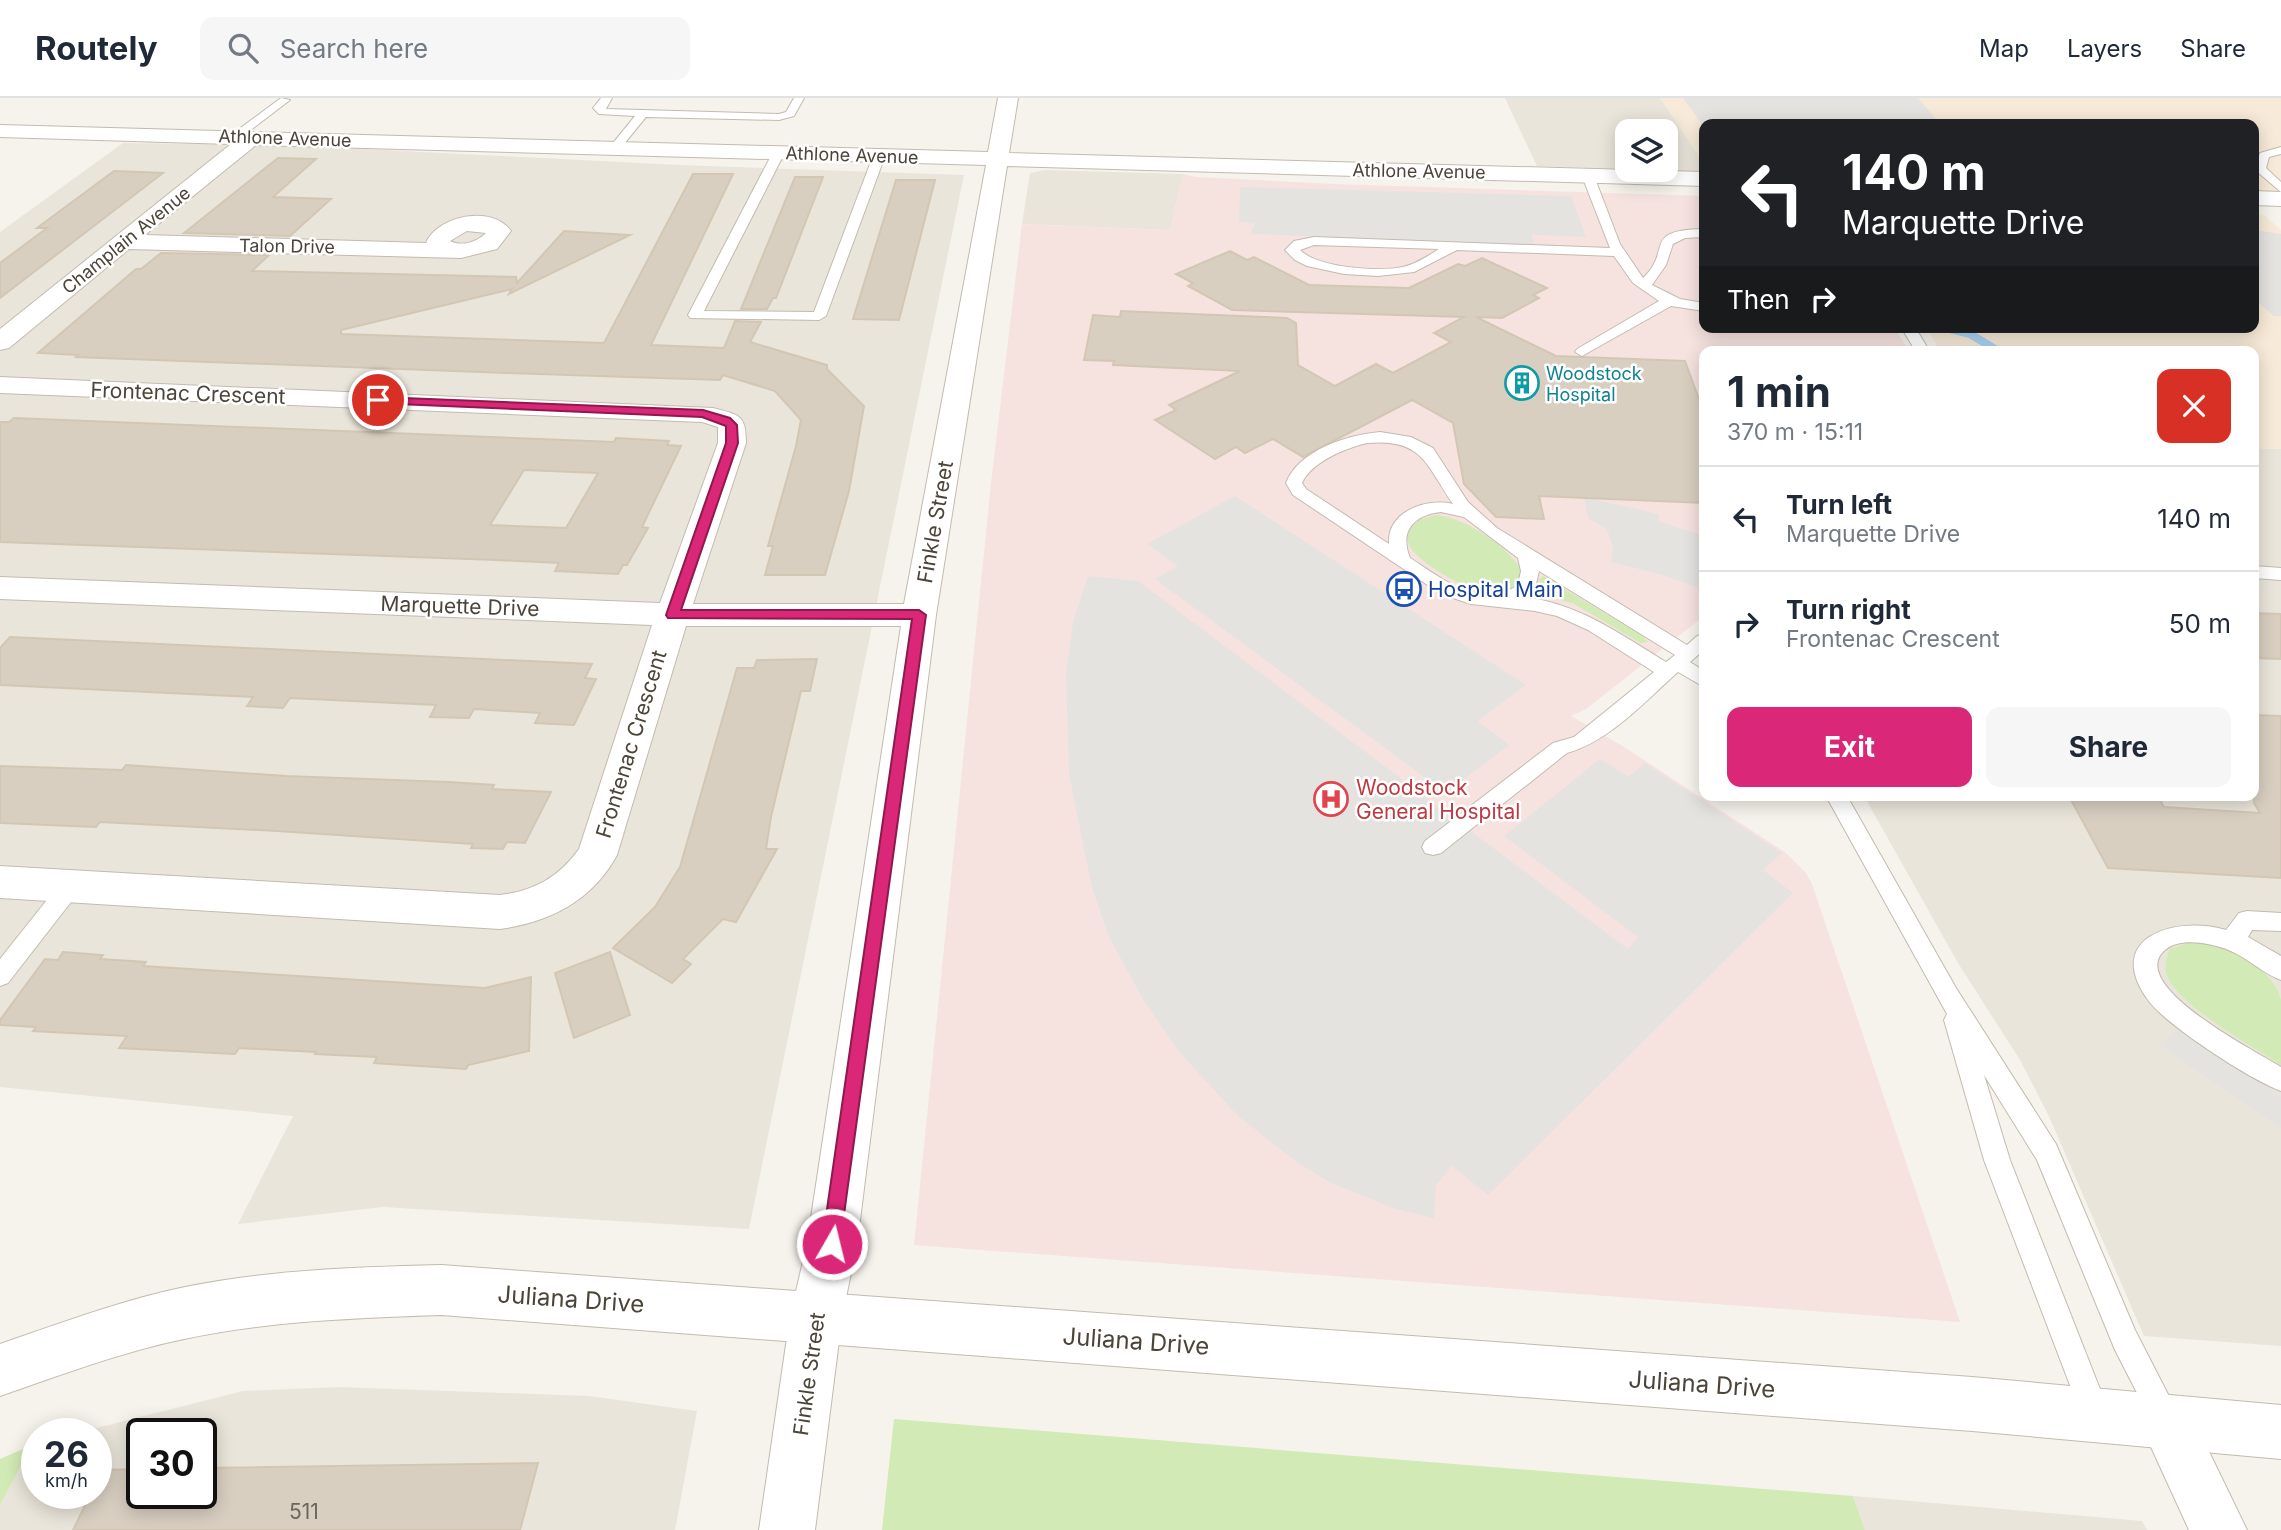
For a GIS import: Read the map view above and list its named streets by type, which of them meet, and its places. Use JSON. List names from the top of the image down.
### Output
{
  "streets": {
    "street": [
      "Athlone Avenue",
      "Champlain Avenue",
      "Talon Drive",
      "Frontenac Crescent",
      "Finkle Street",
      "Marquette Drive",
      "Juliana Drive"
    ]
  },
  "crossings": [
    ["Athlone Avenue", "Champlain Avenue"],
    ["Athlone Avenue", "Finkle Street"],
    ["Champlain Avenue", "Talon Drive"],
    ["Frontenac Crescent", "Marquette Drive"],
    ["Finkle Street", "Marquette Drive"],
    ["Finkle Street", "Juliana Drive"]
  ],
  "places": {
    "building": ["Woodstock Hospital"],
    "bus stop": ["Hospital Main"],
    "hospital": ["Woodstock General Hospital"]
  },
  "house_numbers": ["511"],
  "page": {
    "header": "Routely",
    "search": "Search here",
    "nav": ["Map", "Layers", "Share"],
    "turn": ["140 m", "Marquette Drive"],
    "then": "Then",
    "heading": ["1 min", "370 m · 15:11"],
    "list": [
      {
        "name": "Turn left",
        "note": "Marquette Drive",
        "value": "140 m"
      },
      {
        "name": "Turn right",
        "note": "Frontenac Crescent",
        "value": "50 m"
      }
    ],
    "buttons": ["Exit", "Share"],
    "speed": "26 km/h",
    "limit": "30"
  }
}
